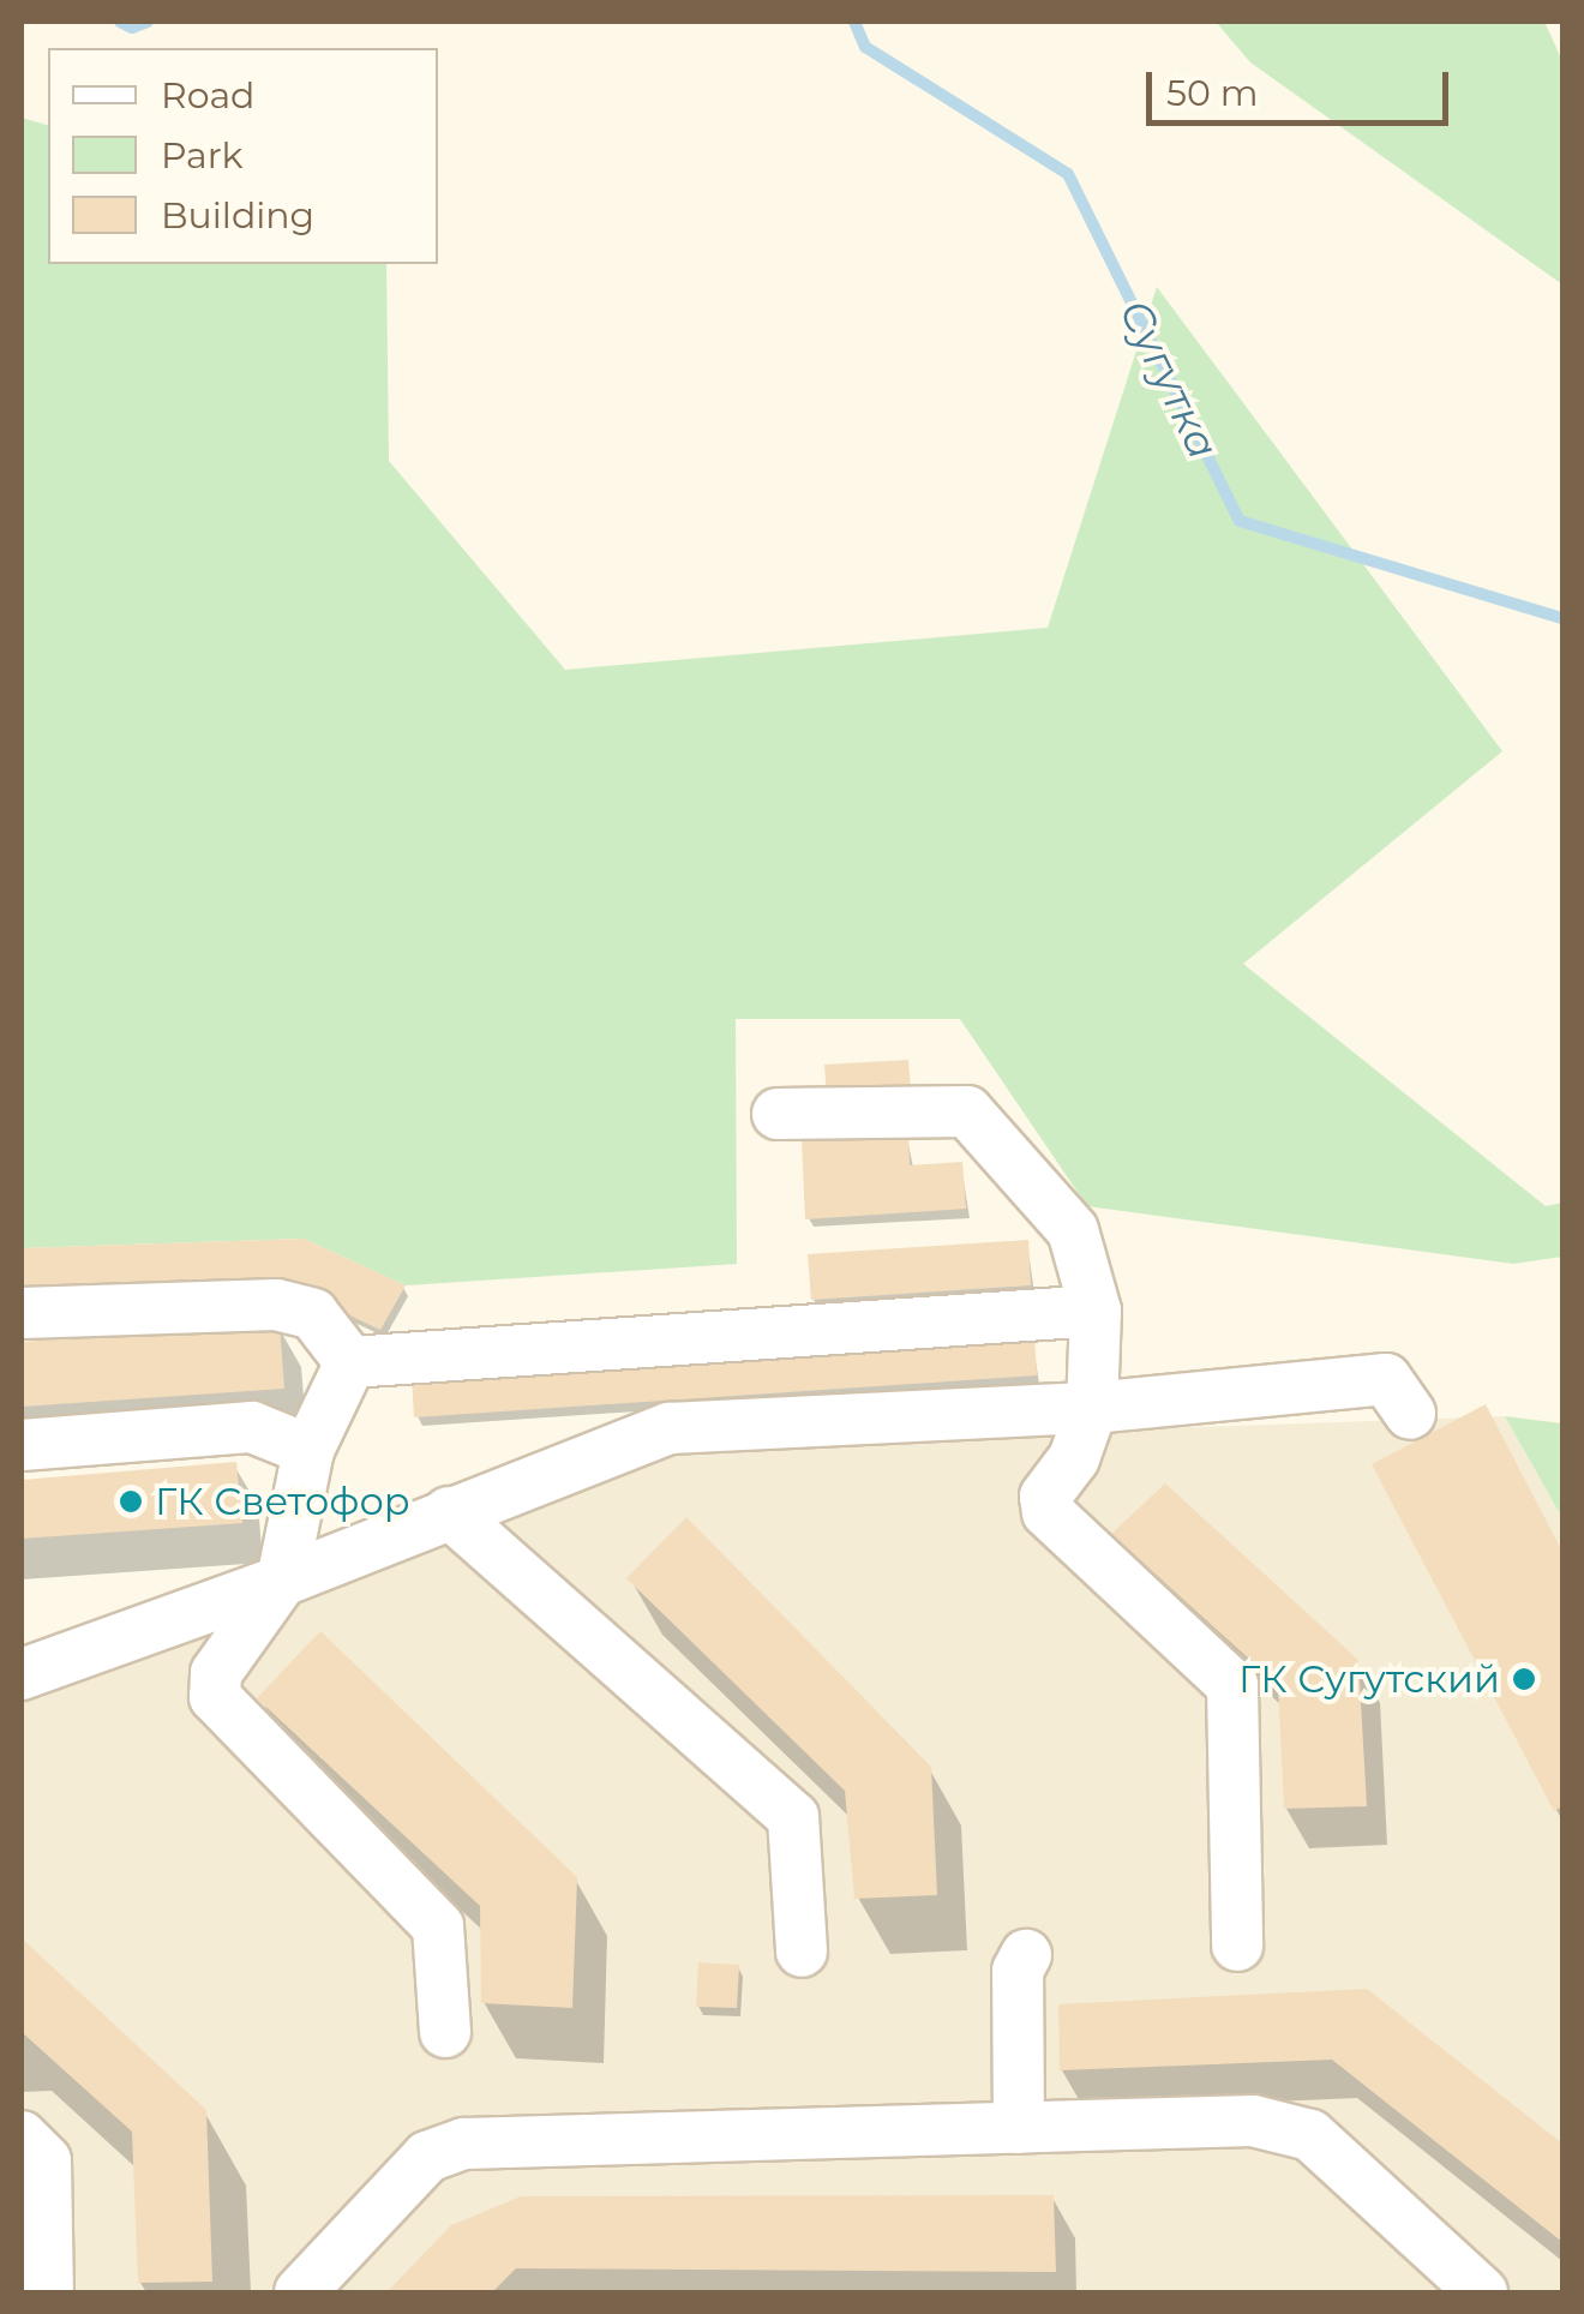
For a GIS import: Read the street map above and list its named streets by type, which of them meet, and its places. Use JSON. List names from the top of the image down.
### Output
{
  "water": ["Сугутка"],
  "places": ["ГК Светофор", "ГК Сугутский"],
  "legend": ["Road", "Park", "Building"],
  "scale_bar": "50 m"
}
